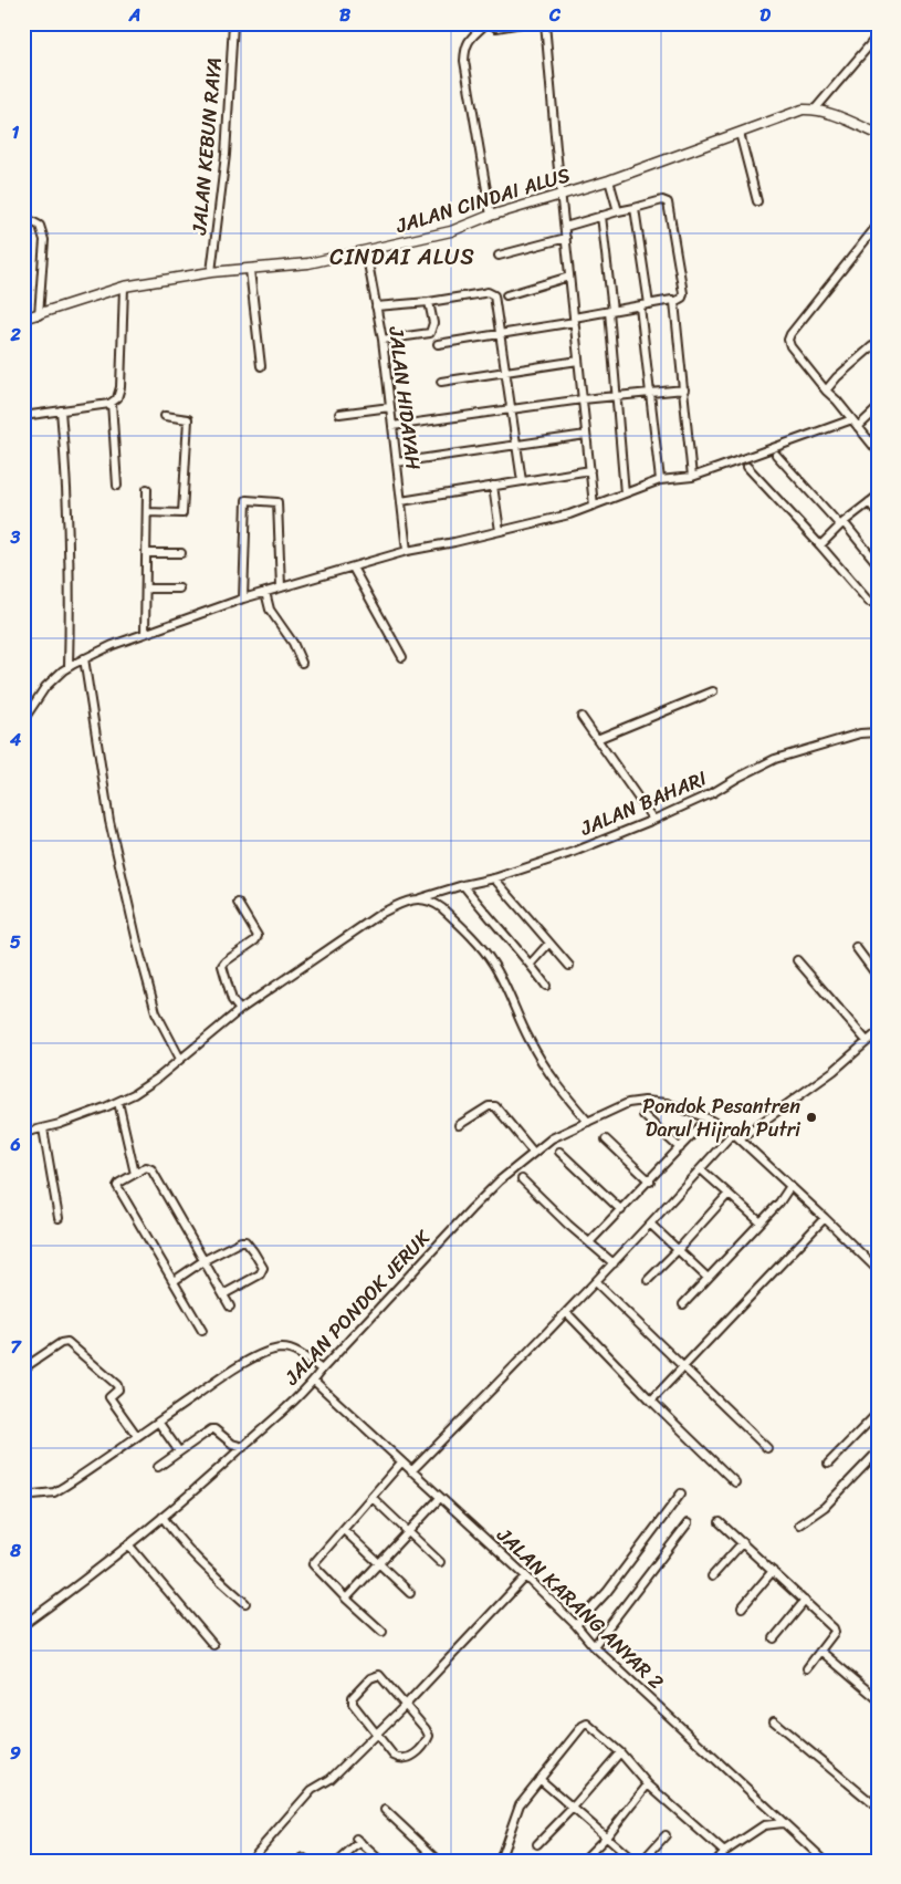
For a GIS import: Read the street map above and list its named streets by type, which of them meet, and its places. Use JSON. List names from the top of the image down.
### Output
{
  "streets": {
    "street": [
      "JALAN KEBUN RAYA",
      "JALAN CINDAI ALUS",
      "JALAN HIDAYAH",
      "JALAN BAHARI",
      "JALAN PONDOK JERUK",
      "JALAN KARANG ANYAR 2"
    ]
  },
  "crossings": [
    ["JALAN KEBUN RAYA", "JALAN CINDAI ALUS"],
    ["JALAN CINDAI ALUS", "JALAN HIDAYAH"],
    ["JALAN PONDOK JERUK", "JALAN KARANG ANYAR 2"]
  ],
  "districts": ["CINDAI ALUS"],
  "places": ["Pondok Pesantren Darul Hijrah Putri"],
  "grid": {
    "columns": [
      "A",
      "B",
      "C",
      "D"
    ],
    "rows": [
      "1",
      "2",
      "3",
      "4",
      "5",
      "6",
      "7",
      "8",
      "9"
    ]
  }
}
